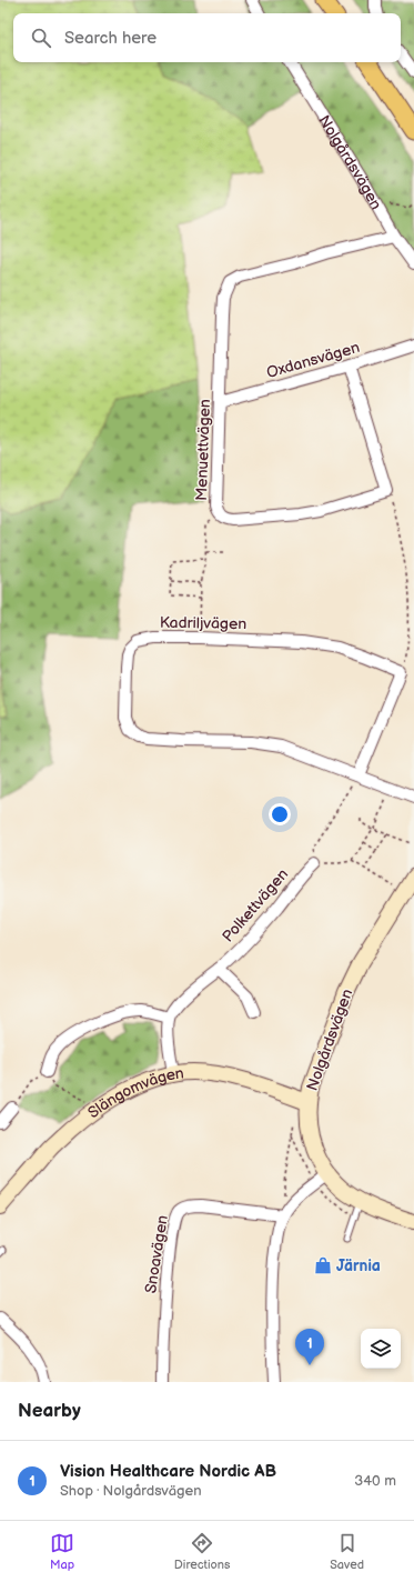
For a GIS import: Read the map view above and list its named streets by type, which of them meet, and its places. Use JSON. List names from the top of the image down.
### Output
{
  "streets": {
    "street": [
      "Nolgårdsvägen",
      "Oxdansvägen",
      "Menuettvägen",
      "Kadriljvägen",
      "Polkettvägen",
      "Slängomvägen",
      "Snoavägen"
    ]
  },
  "crossings": [
    ["Nolgårdsvägen", "Menuettvägen"],
    ["Nolgårdsvägen", "Slängomvägen"],
    ["Oxdansvägen", "Menuettvägen"]
  ],
  "places": {
    "shop": ["Järnia"]
  },
  "page": {
    "search": "Search here",
    "pins": "1",
    "heading": "Nearby",
    "list": [
      {
        "mark": "1",
        "name": "Vision Healthcare Nordic AB",
        "note": "Shop · Nolgårdsvägen",
        "value": "340 m"
      }
    ],
    "nav": ["Map", "Directions", "Saved"]
  }
}
